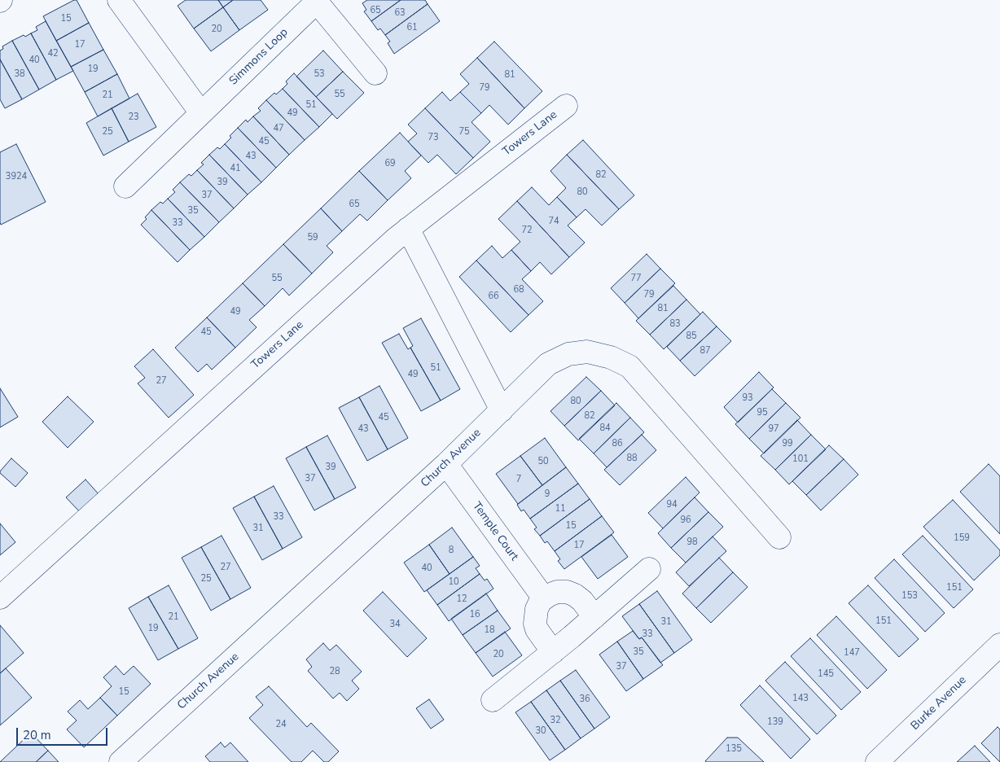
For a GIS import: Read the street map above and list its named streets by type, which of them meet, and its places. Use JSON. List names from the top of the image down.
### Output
{
  "streets": {
    "street": [
      "Simmons Loop",
      "Towers Lane",
      "Church Avenue",
      "Temple Court",
      "Burke Avenue"
    ]
  },
  "crossings": [
    ["Church Avenue", "Temple Court"]
  ],
  "house_numbers": [
    "65",
    "63",
    "15",
    "61",
    "20",
    "17",
    "42",
    "40",
    "19",
    "38",
    "53",
    "81",
    "79",
    "55",
    "21",
    "51",
    "49",
    "23",
    "47",
    "25",
    "75",
    "73",
    "45",
    "43",
    "69",
    "41",
    "82",
    "3924",
    "39",
    "80",
    "37",
    "65",
    "35",
    "74",
    "33",
    "72",
    "59",
    "55",
    "77",
    "68",
    "79",
    "66",
    "81",
    "49",
    "83",
    "45",
    "85",
    "87",
    "51",
    "49",
    "27",
    "93",
    "80",
    "95",
    "82",
    "45",
    "84",
    "43",
    "97",
    "86",
    "99",
    "88",
    "101",
    "50",
    "39",
    "37",
    "7",
    "9",
    "94",
    "11",
    "33",
    "96",
    "15",
    "31",
    "159",
    "98",
    "17",
    "8",
    "27",
    "40",
    "25",
    "10",
    "151",
    "153",
    "12",
    "16",
    "21",
    "151",
    "31",
    "34",
    "19",
    "18",
    "33",
    "35",
    "147",
    "20",
    "37",
    "28",
    "145",
    "15",
    "143",
    "36",
    "32",
    "139",
    "24",
    "30",
    "135"
  ],
  "scale_bar": "20 m"
}
